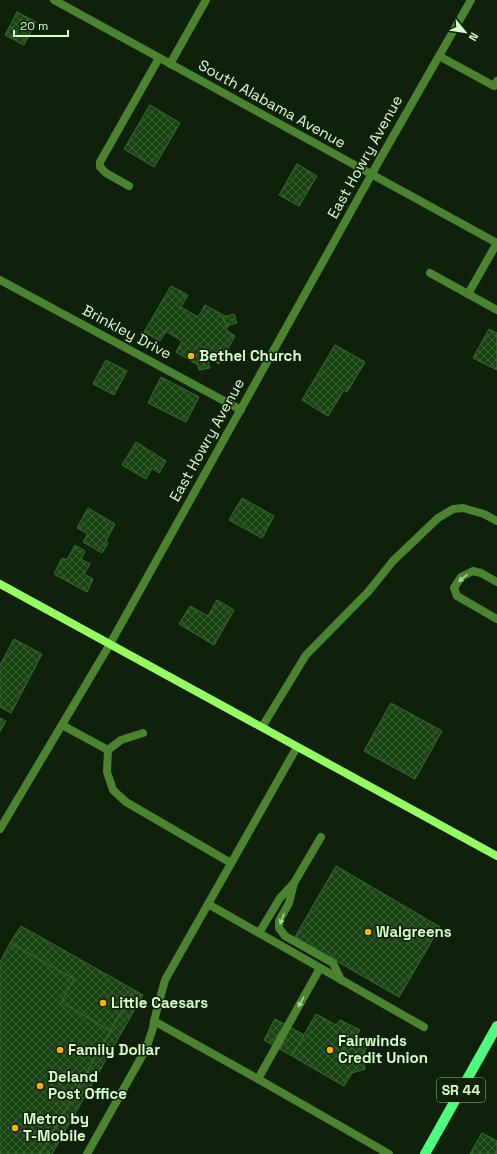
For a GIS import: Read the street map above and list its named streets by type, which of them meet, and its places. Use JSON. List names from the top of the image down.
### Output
{
  "streets": {
    "main road": ["SR 44"],
    "street": ["South Alabama Avenue", "East Howry Avenue", "Brinkley Drive"]
  },
  "crossings": [
    ["South Alabama Avenue", "East Howry Avenue"],
    ["East Howry Avenue", "Brinkley Drive"]
  ],
  "places": [
    "Bethel Church",
    "Walgreens",
    "Little Caesars",
    "Family Dollar",
    "Fairwinds Credit Union",
    "Deland Post Office",
    "Metro by T-Mobile"
  ],
  "scale_bar": "20 m",
  "north": "bottom right"
}
